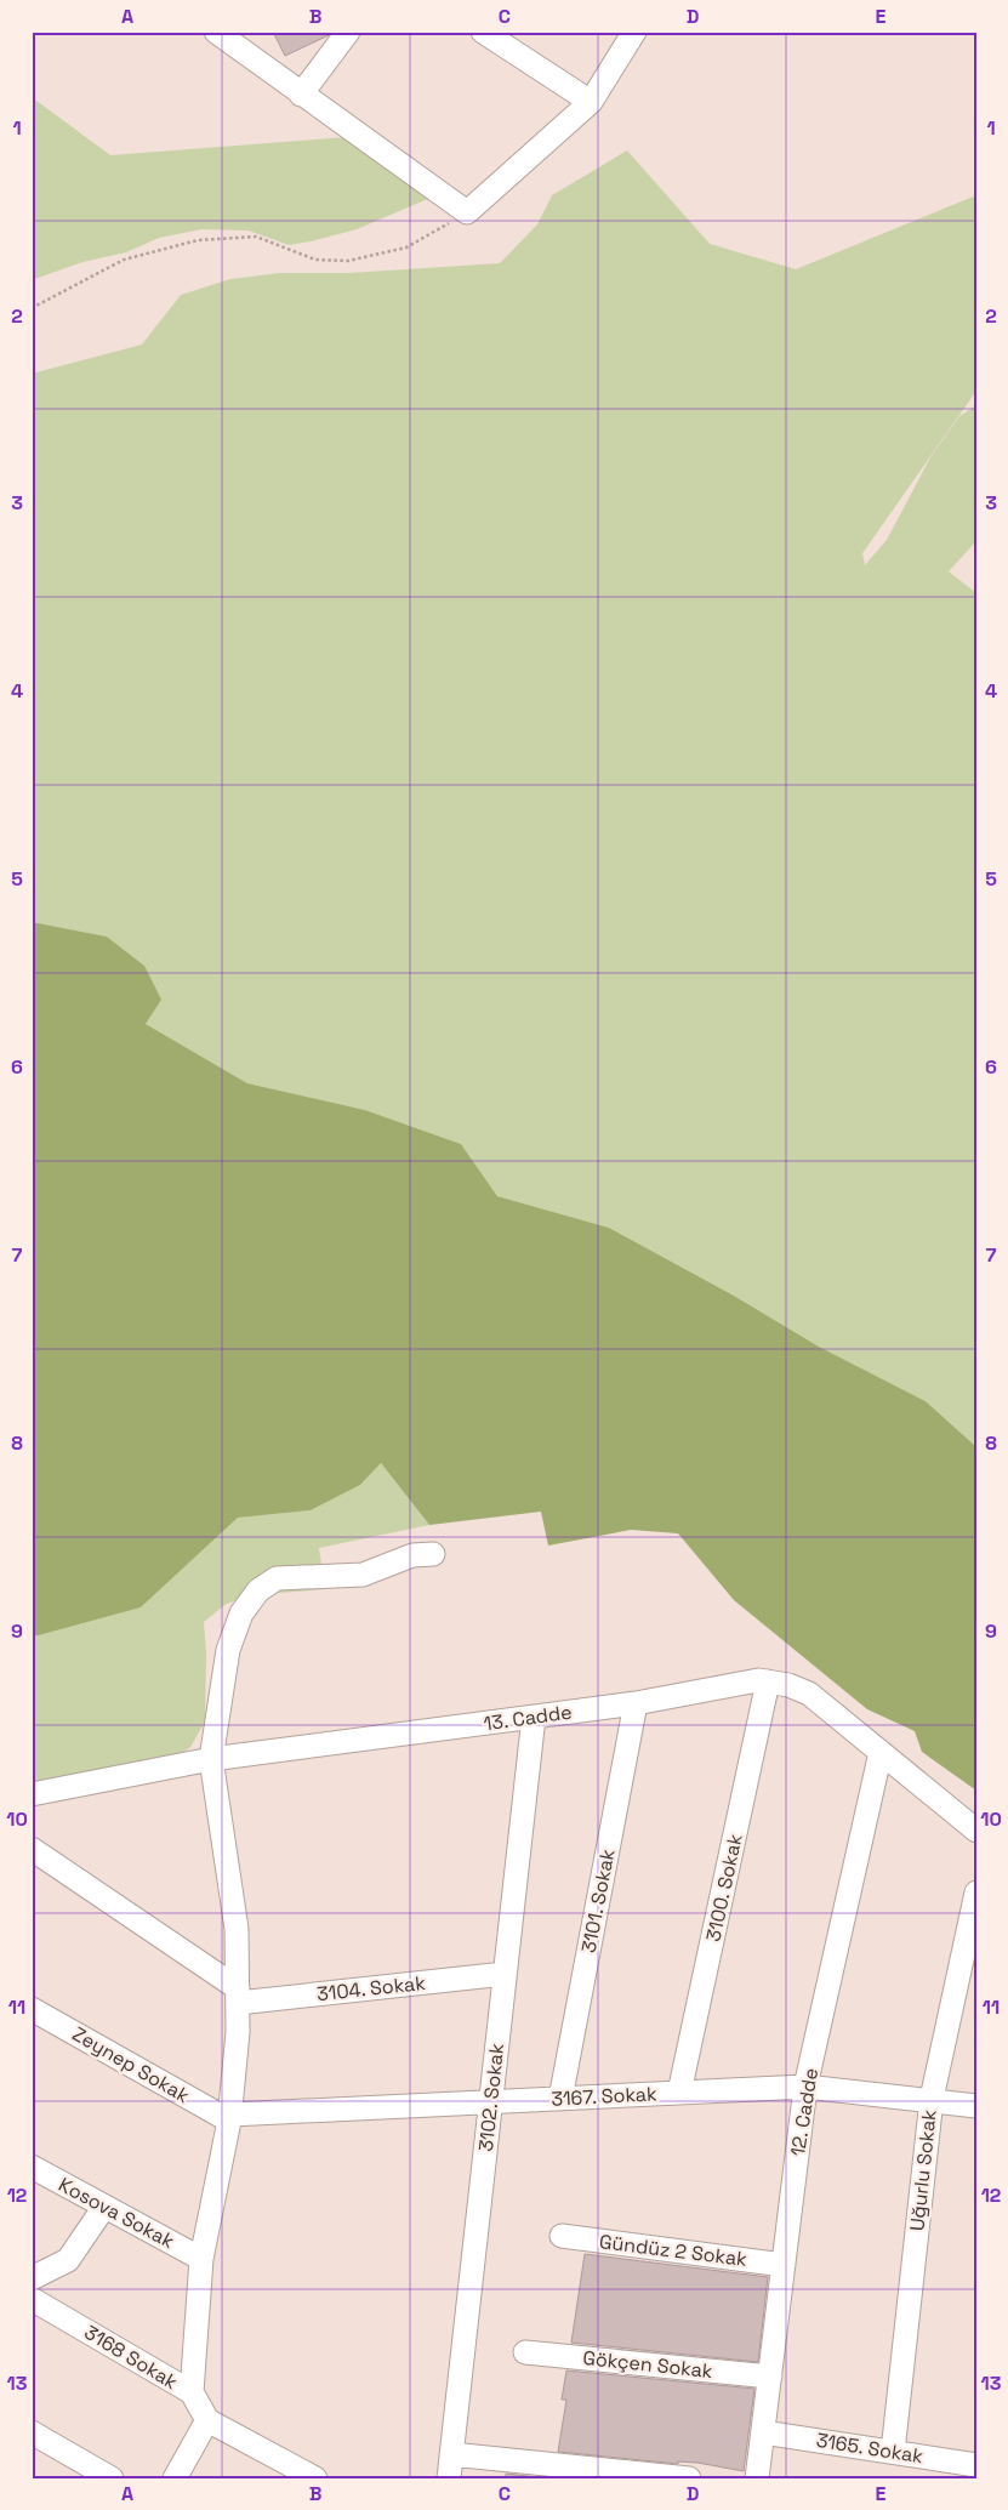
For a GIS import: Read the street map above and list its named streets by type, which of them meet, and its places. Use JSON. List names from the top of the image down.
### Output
{
  "streets": {
    "street": [
      "13. Cadde",
      "3100. Sokak",
      "3101. Sokak",
      "3104. Sokak",
      "Zeynep Sokak",
      "3167. Sokak",
      "3102. Sokak",
      "12. Cadde",
      "Uğurlu Sokak",
      "Kosova Sokak",
      "Gündüz 2 Sokak",
      "3168 Sokak",
      "Gökçen Sokak",
      "3165. Sokak"
    ]
  },
  "crossings": [
    ["13. Cadde", "3100. Sokak"],
    ["13. Cadde", "3101. Sokak"],
    ["13. Cadde", "3102. Sokak"],
    ["13. Cadde", "12. Cadde"],
    ["3100. Sokak", "3167. Sokak"],
    ["3101. Sokak", "3167. Sokak"],
    ["3104. Sokak", "3102. Sokak"],
    ["Zeynep Sokak", "3167. Sokak"],
    ["3167. Sokak", "3102. Sokak"],
    ["3167. Sokak", "12. Cadde"],
    ["3167. Sokak", "Uğurlu Sokak"],
    ["12. Cadde", "Gündüz 2 Sokak"],
    ["12. Cadde", "Gökçen Sokak"],
    ["12. Cadde", "3165. Sokak"],
    ["Uğurlu Sokak", "3165. Sokak"]
  ],
  "grid": {
    "columns": [
      "A",
      "B",
      "C",
      "D",
      "E"
    ],
    "rows": [
      "1",
      "2",
      "3",
      "4",
      "5",
      "6",
      "7",
      "8",
      "9",
      "10",
      "11",
      "12",
      "13"
    ]
  }
}
